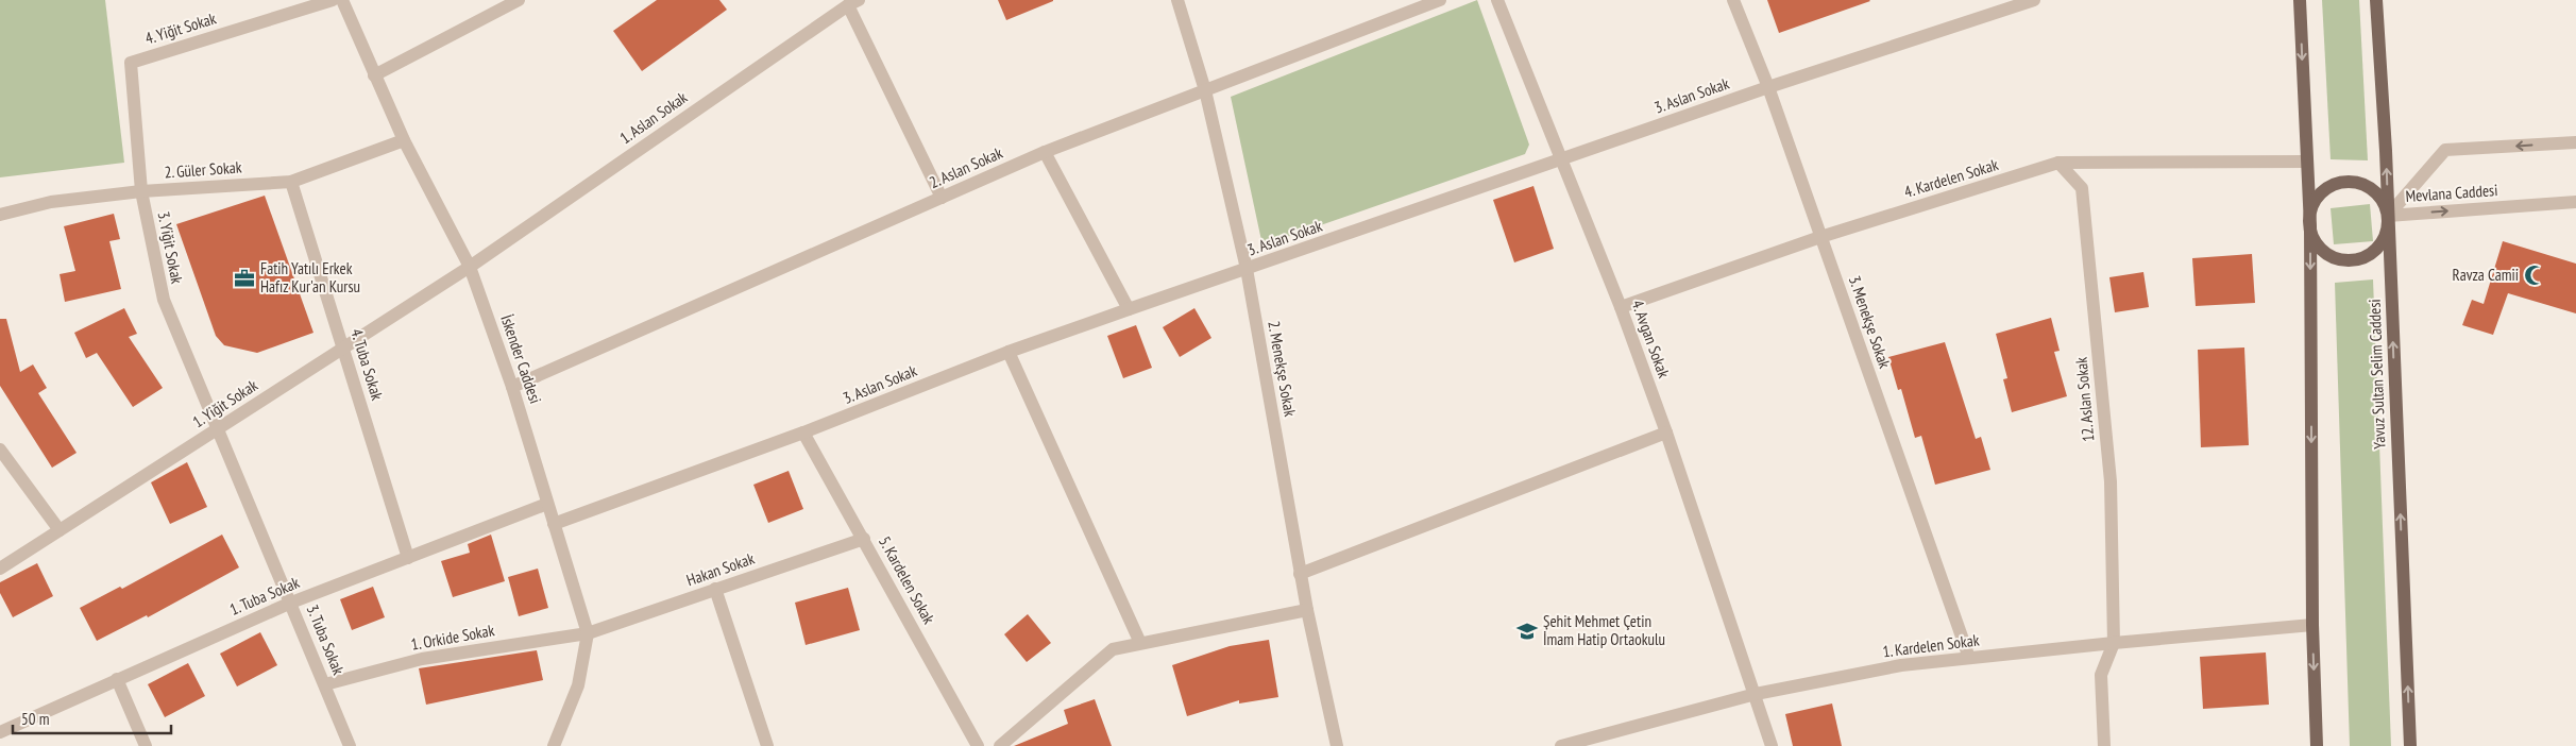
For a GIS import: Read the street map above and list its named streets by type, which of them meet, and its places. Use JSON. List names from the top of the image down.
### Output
{
  "streets": {
    "main road": ["Yavuz Sultan Selim Caddesi"],
    "street": [
      "4. Yiğit Sokak",
      "3. Aslan Sokak",
      "1. Aslan Sokak",
      "2. Aslan Sokak",
      "2. Güler Sokak",
      "4. Kardelen Sokak",
      "Mevlana Caddesi",
      "3. Yiğit Sokak",
      "3. Menekşe Sokak",
      "4. Avgan Sokak",
      "İskender Caddesi",
      "4. Tuba Sokak",
      "2. Menekşe Sokak",
      "12. Aslan Sokak",
      "1. Yiğit Sokak",
      "Hakan Sokak",
      "5. Kardelen Sokak",
      "1. Tuba Sokak",
      "1. Orkide Sokak",
      "3. Tuba Sokak",
      "1. Kardelen Sokak"
    ]
  },
  "crossings": [
    ["4. Yiğit Sokak", "3. Yiğit Sokak"],
    ["3. Aslan Sokak", "3. Menekşe Sokak"],
    ["3. Aslan Sokak", "4. Avgan Sokak"],
    ["3. Aslan Sokak", "İskender Caddesi"],
    ["3. Aslan Sokak", "2. Menekşe Sokak"],
    ["3. Aslan Sokak", "5. Kardelen Sokak"],
    ["1. Aslan Sokak", "İskender Caddesi"],
    ["1. Aslan Sokak", "1. Yiğit Sokak"],
    ["2. Aslan Sokak", "İskender Caddesi"],
    ["2. Aslan Sokak", "2. Menekşe Sokak"],
    ["2. Güler Sokak", "3. Yiğit Sokak"],
    ["2. Güler Sokak", "İskender Caddesi"],
    ["2. Güler Sokak", "4. Tuba Sokak"],
    ["4. Kardelen Sokak", "3. Menekşe Sokak"],
    ["4. Kardelen Sokak", "4. Avgan Sokak"],
    ["4. Kardelen Sokak", "12. Aslan Sokak"],
    ["Mevlana Caddesi", "Yavuz Sultan Selim Caddesi"],
    ["3. Yiğit Sokak", "1. Yiğit Sokak"],
    ["3. Yiğit Sokak", "3. Tuba Sokak"],
    ["3. Menekşe Sokak", "1. Kardelen Sokak"],
    ["4. Avgan Sokak", "1. Kardelen Sokak"],
    ["İskender Caddesi", "1. Yiğit Sokak"],
    ["İskender Caddesi", "Hakan Sokak"],
    ["İskender Caddesi", "1. Tuba Sokak"],
    ["İskender Caddesi", "1. Orkide Sokak"],
    ["4. Tuba Sokak", "1. Yiğit Sokak"],
    ["4. Tuba Sokak", "1. Tuba Sokak"],
    ["12. Aslan Sokak", "1. Kardelen Sokak"],
    ["1. Yiğit Sokak", "3. Tuba Sokak"],
    ["Hakan Sokak", "5. Kardelen Sokak"],
    ["Hakan Sokak", "1. Orkide Sokak"],
    ["1. Tuba Sokak", "3. Tuba Sokak"],
    ["1. Orkide Sokak", "3. Tuba Sokak"]
  ],
  "places": {
    "mosque": ["Ravza Camii"],
    "office": ["Fatih Yatılı Erkek Hafız Kur'an Kursu"],
    "school or university": ["Şehit Mehmet Çetin İmam Hatip Ortaokulu"]
  },
  "scale_bar": "50 m"
}
